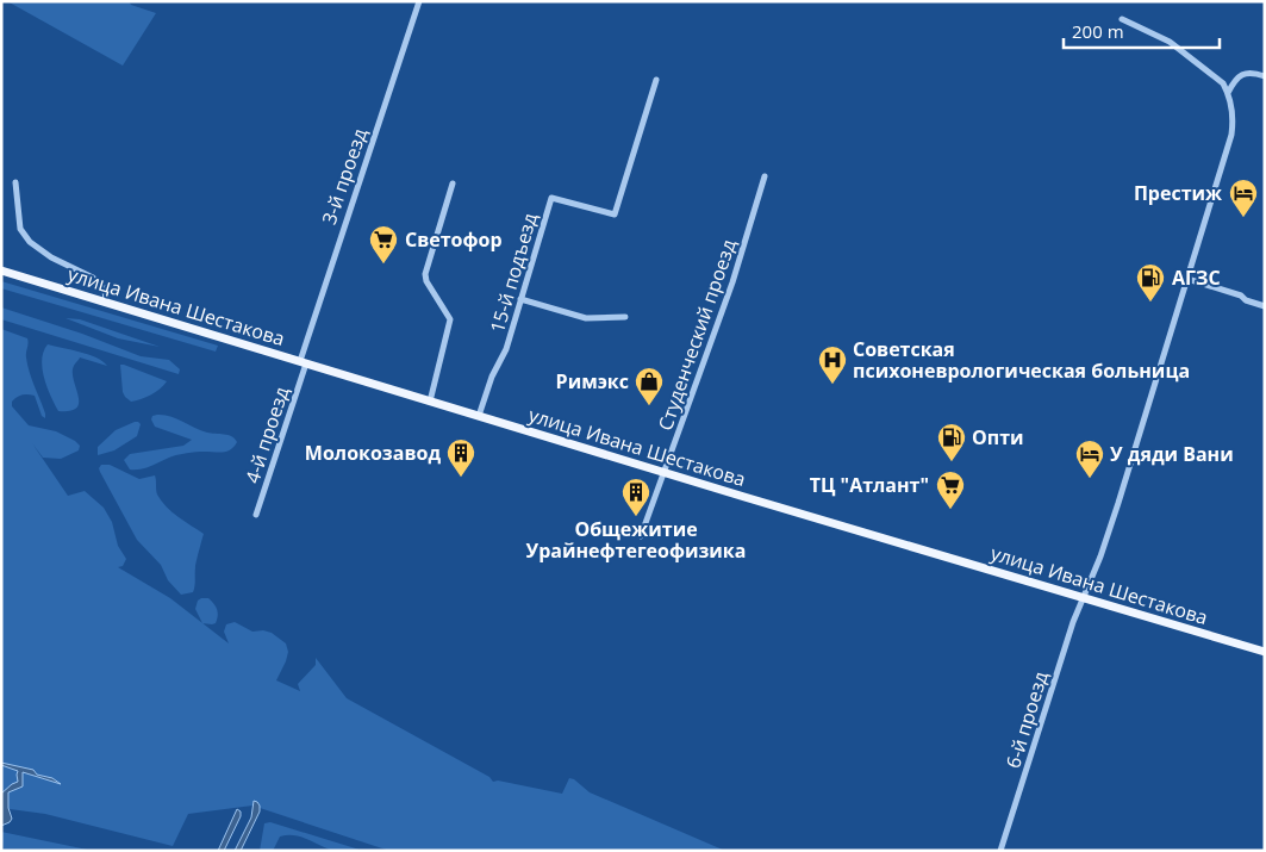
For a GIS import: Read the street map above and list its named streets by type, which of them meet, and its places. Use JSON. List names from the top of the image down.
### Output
{
  "streets": {
    "main road": ["улица Ивана Шестакова"],
    "street": [
      "3-й проезд",
      "15-й подъезд",
      "Студенческий проезд",
      "4-й проезд",
      "6-й проезд"
    ]
  },
  "crossings": [
    ["3-й проезд", "улица Ивана Шестакова"],
    ["3-й проезд", "4-й проезд"],
    ["15-й подъезд", "улица Ивана Шестакова"],
    ["улица Ивана Шестакова", "Студенческий проезд"],
    ["улица Ивана Шестакова", "4-й проезд"],
    ["улица Ивана Шестакова", "6-й проезд"]
  ],
  "places": {
    "hotel": ["Престиж", "У дяди Вани"],
    "supermarket": ["Светофор", "ТЦ \"Атлант\""],
    "fuel station": ["АГЗС", "Опти"],
    "hospital": ["Советская психоневрологическая больница"],
    "shop": ["Римэкс"],
    "building": ["Молокозавод", "Общежитие Урайнефтегеофизика"]
  },
  "scale_bar": "200 m"
}
